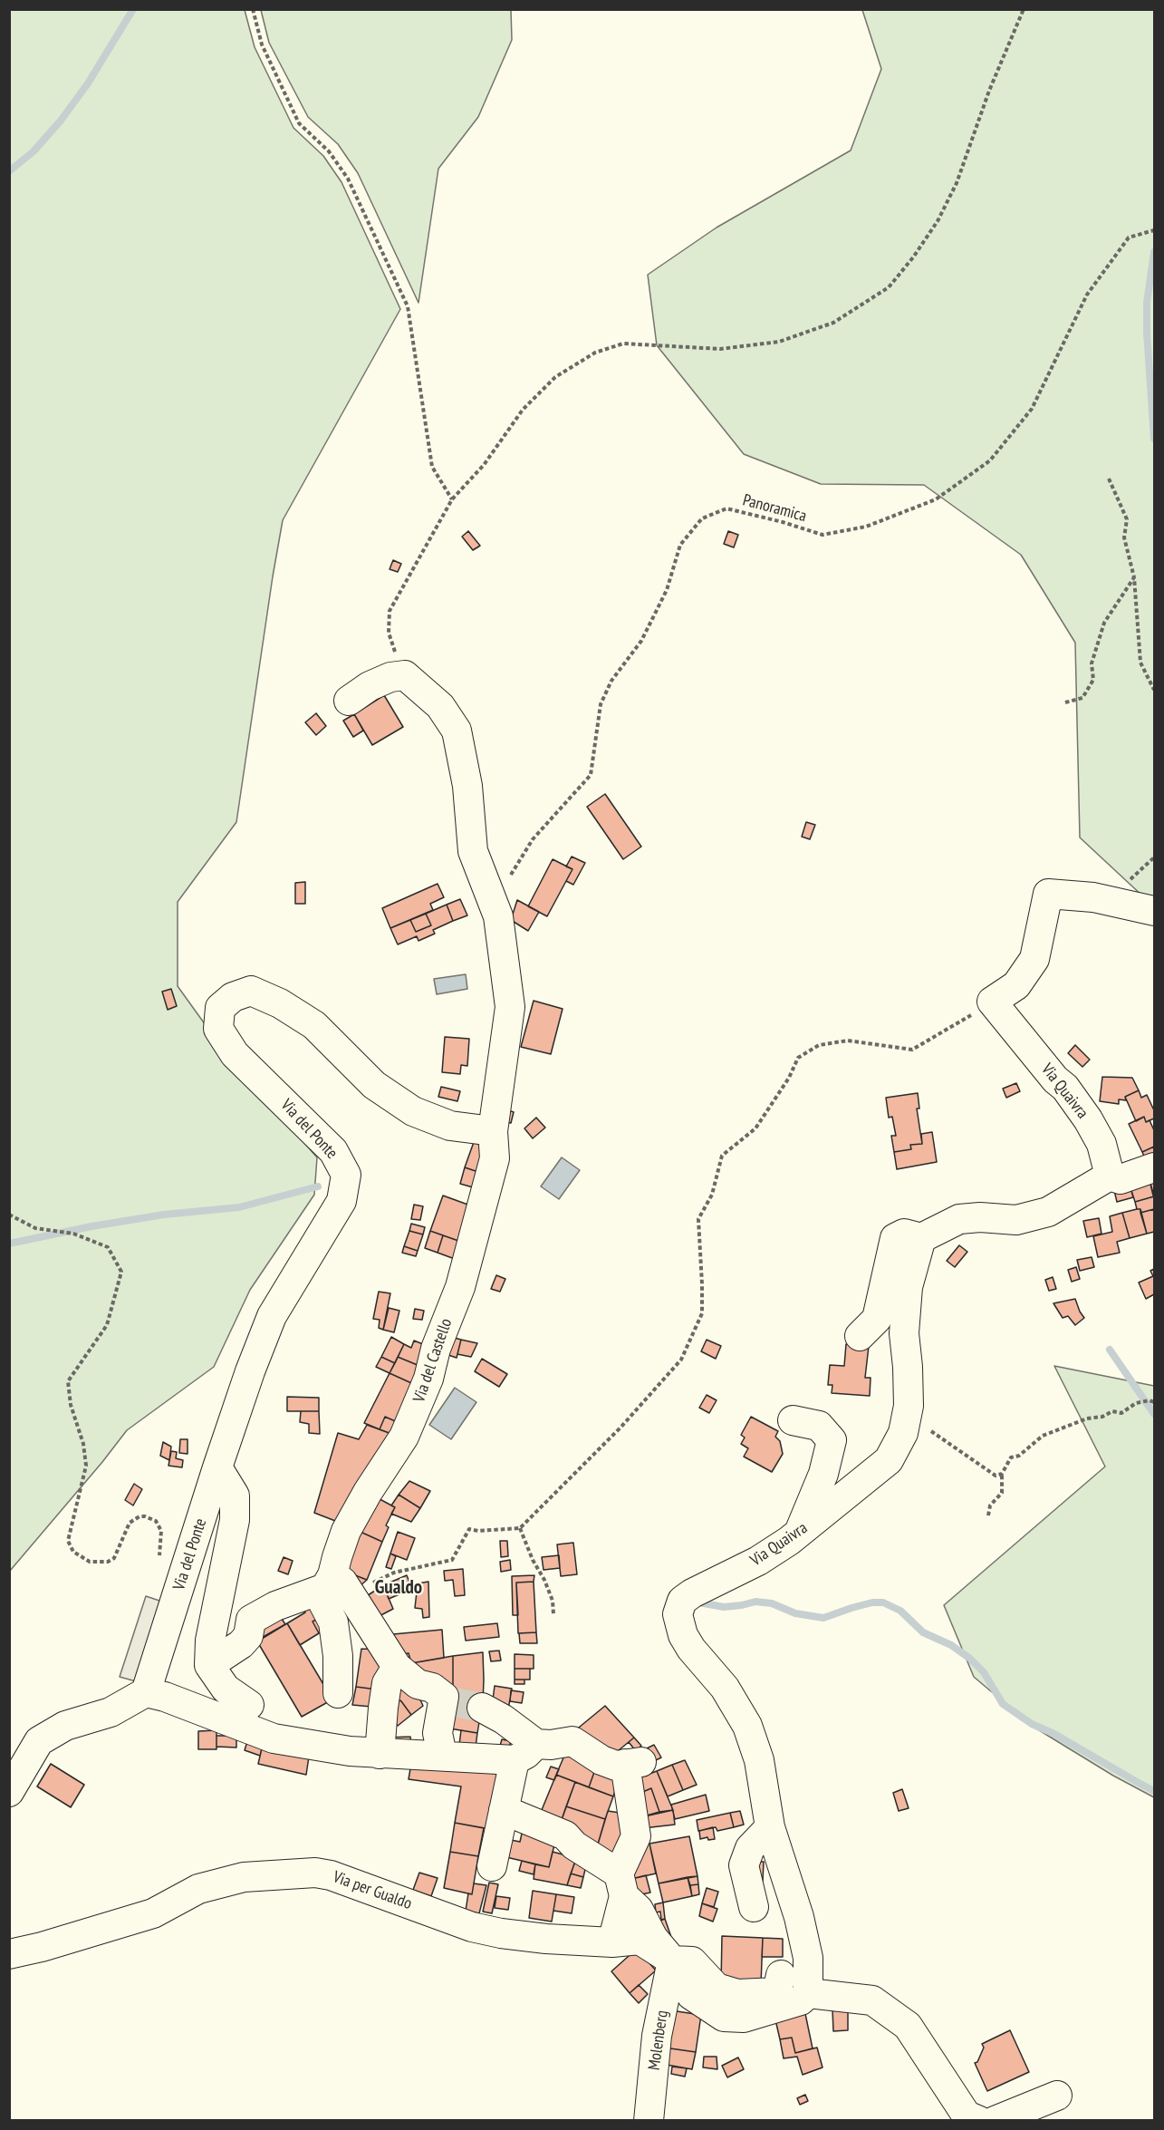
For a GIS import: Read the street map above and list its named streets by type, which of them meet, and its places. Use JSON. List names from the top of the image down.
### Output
{
  "streets": {
    "street": [
      "Via Quaivra",
      "Via del Ponte",
      "Via del Castello",
      "Via per Gualdo",
      "Molenberg"
    ],
    "path": ["Panoramica"]
  },
  "crossings": [
    ["Via del Ponte", "Via del Castello"],
    ["Via per Gualdo", "Molenberg"]
  ],
  "districts": ["Gualdo"]
}
